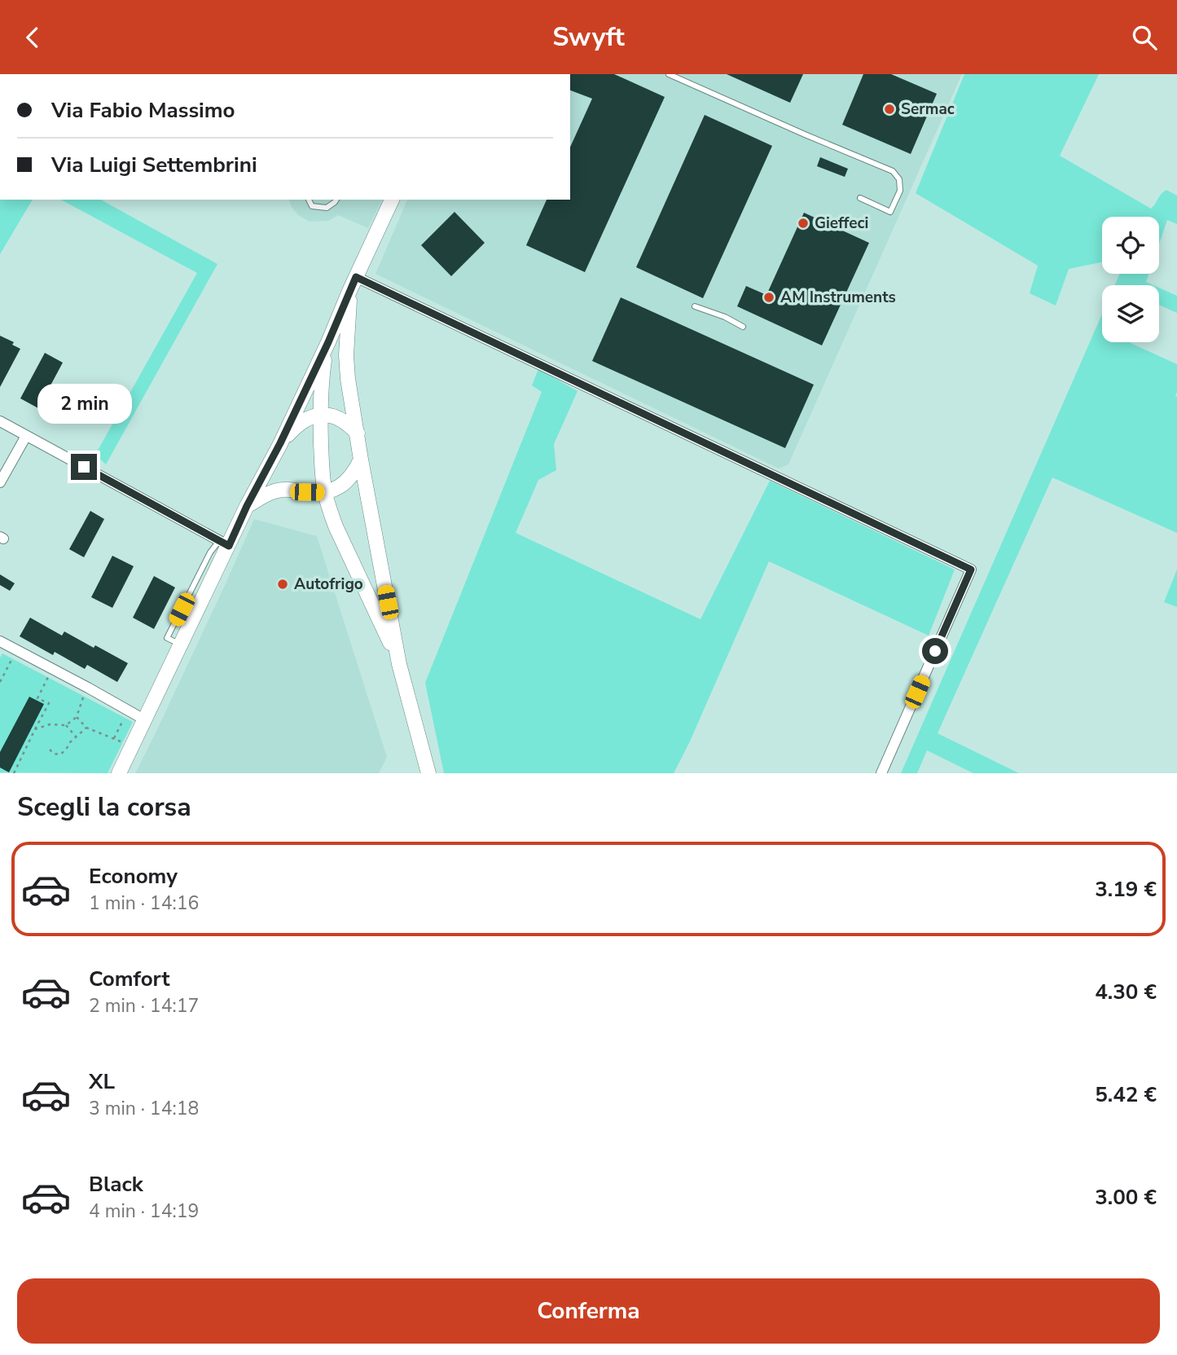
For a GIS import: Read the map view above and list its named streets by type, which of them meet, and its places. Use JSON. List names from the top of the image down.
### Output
{
  "places": [
    "Sermac",
    "Gieffeci",
    "AM Instruments",
    "Autofrigo"
  ],
  "page": {
    "header": "Swyft",
    "banner": ["Via Fabio Massimo", "Via Luigi Settembrini"],
    "bubble": "2 min",
    "heading": "Scegli la corsa",
    "list": [
      {
        "name": "Economy",
        "note": "1 min · 14:16",
        "value": "3.19 €"
      },
      {
        "name": "Comfort",
        "note": "2 min · 14:17",
        "value": "4.30 €"
      },
      {
        "name": "XL",
        "note": "3 min · 14:18",
        "value": "5.42 €"
      },
      {
        "name": "Black",
        "note": "4 min · 14:19",
        "value": "3.00 €"
      }
    ],
    "buttons": "Conferma"
  }
}
